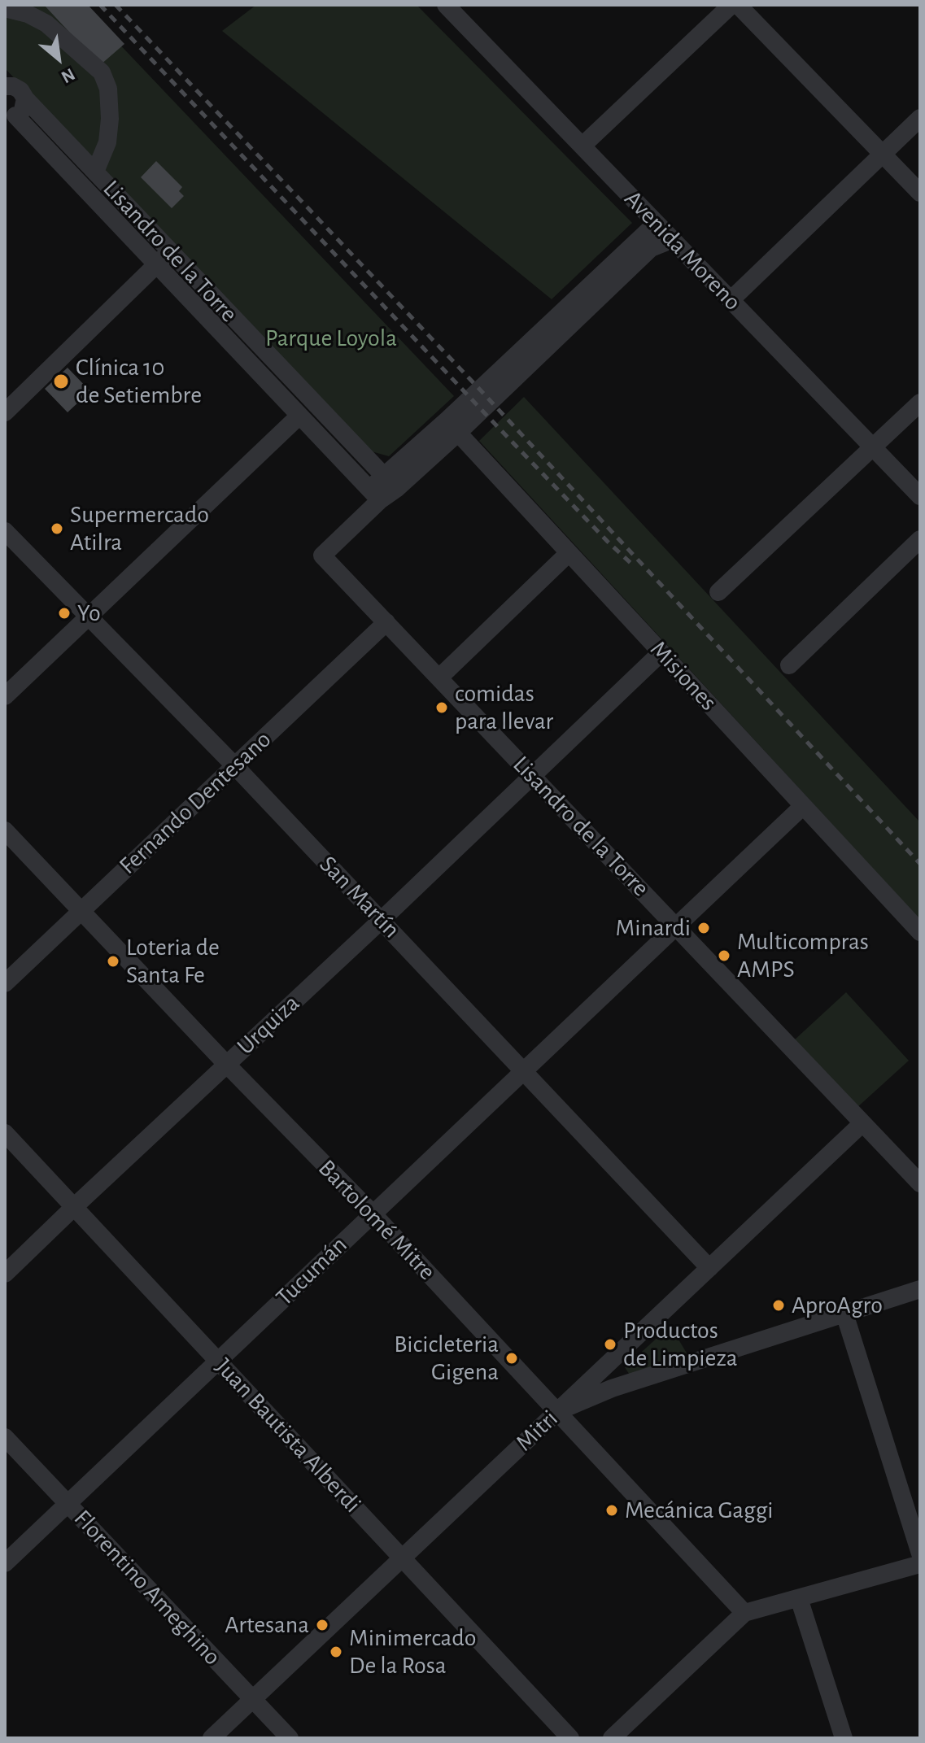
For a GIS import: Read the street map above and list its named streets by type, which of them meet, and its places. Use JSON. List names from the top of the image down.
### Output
{
  "streets": {
    "street": [
      "Avenida Moreno",
      "Lisandro de la Torre",
      "Misiones",
      "Fernando Dentesano",
      "San Martín",
      "Urquiza",
      "Bartolomé Mitre",
      "Tucumán",
      "Mitri",
      "Juan Bautista Alberdi",
      "Florentino Ameghino"
    ]
  },
  "crossings": [
    ["Lisandro de la Torre", "Fernando Dentesano"],
    ["Lisandro de la Torre", "Urquiza"],
    ["Lisandro de la Torre", "Tucumán"],
    ["Lisandro de la Torre", "Mitri"],
    ["Misiones", "Urquiza"],
    ["Misiones", "Tucumán"],
    ["Fernando Dentesano", "San Martín"],
    ["Fernando Dentesano", "Bartolomé Mitre"],
    ["San Martín", "Urquiza"],
    ["San Martín", "Tucumán"],
    ["San Martín", "Mitri"],
    ["Urquiza", "Bartolomé Mitre"],
    ["Urquiza", "Juan Bautista Alberdi"],
    ["Bartolomé Mitre", "Tucumán"],
    ["Bartolomé Mitre", "Mitri"],
    ["Tucumán", "Juan Bautista Alberdi"],
    ["Tucumán", "Florentino Ameghino"],
    ["Mitri", "Juan Bautista Alberdi"],
    ["Mitri", "Florentino Ameghino"]
  ],
  "parks": ["Parque Loyola"],
  "places": [
    "Clínica 10 de Setiembre",
    "Supermercado Atilra",
    "Yo",
    "comidas para llevar",
    "Minardi",
    "Multicompras AMPS",
    "Loteria de Santa Fe",
    "AproAgro",
    "Productos de Limpieza",
    "Bicicleteria Gigena",
    "Mecánica Gaggi",
    "Artesana",
    "Minimercado De la Rosa"
  ],
  "north": "bottom right"
}
